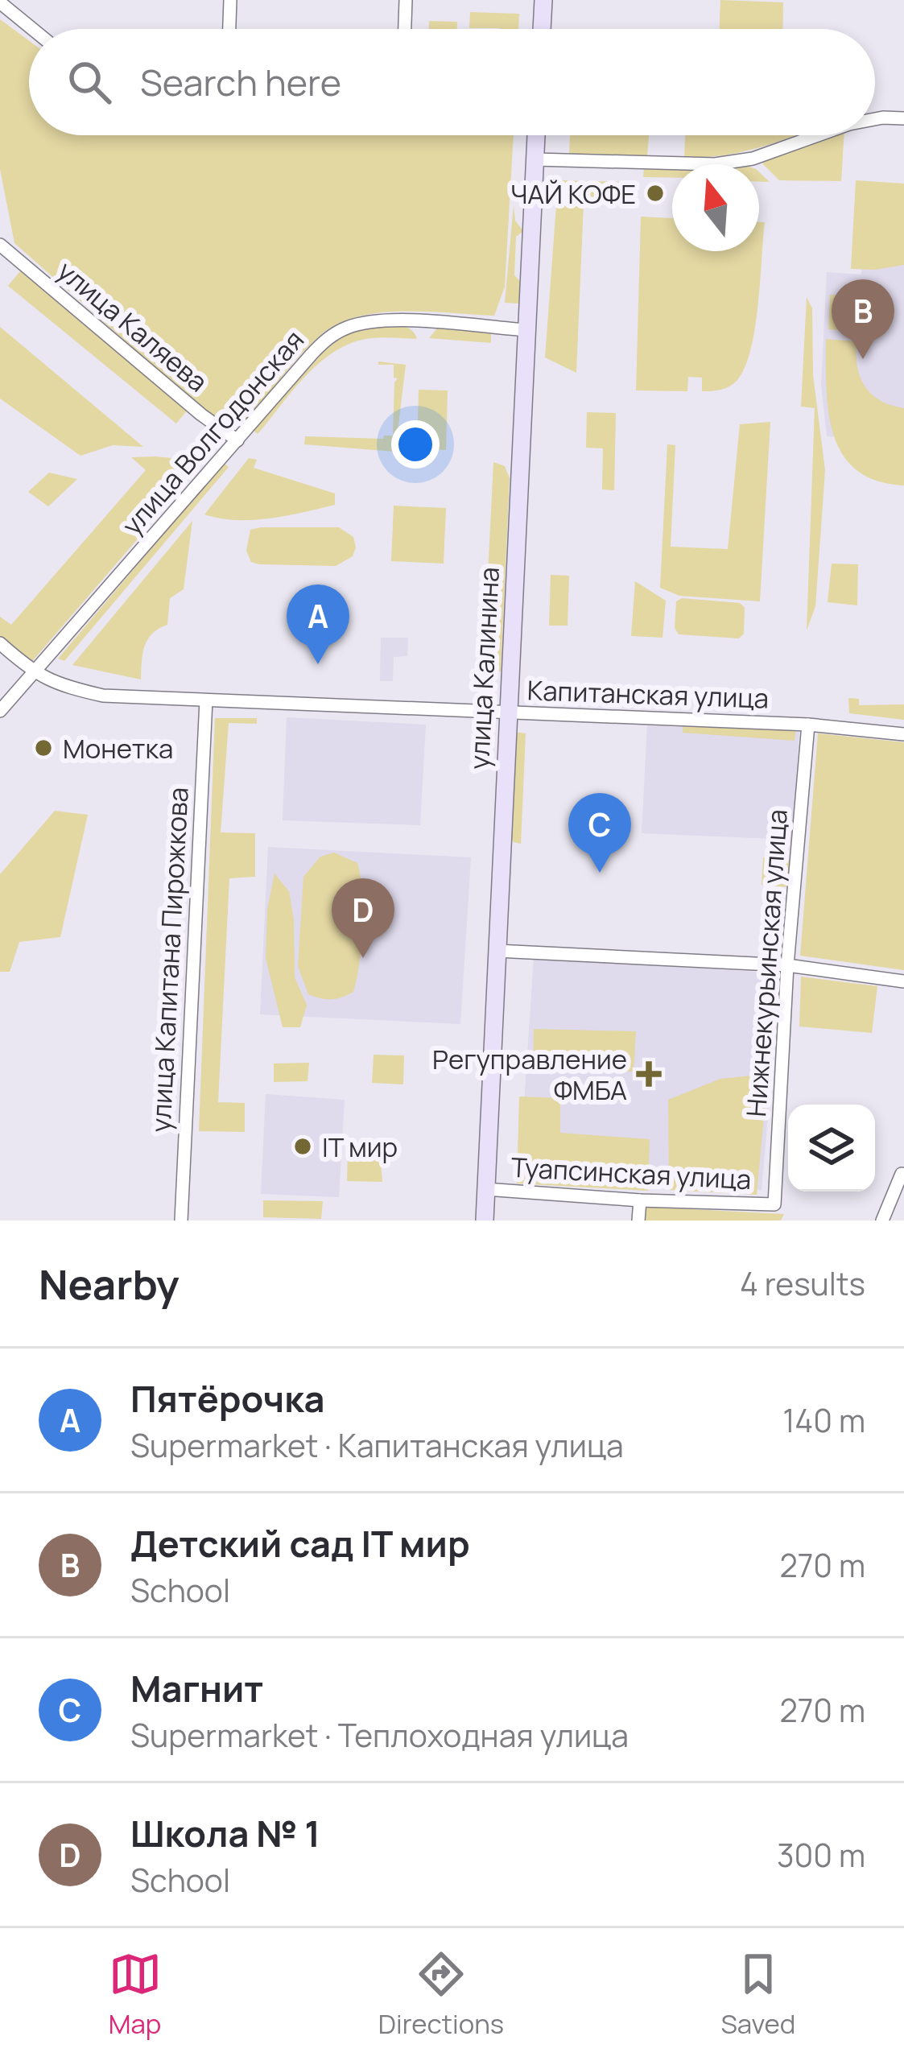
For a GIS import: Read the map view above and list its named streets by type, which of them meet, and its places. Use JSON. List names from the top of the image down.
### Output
{
  "streets": {
    "main road": ["улица Калинина"],
    "street": [
      "улица Каляева",
      "улица Волгодонская",
      "Капитанская улица",
      "улица Капитана Пирожкова",
      "Нижнекурьинская улица",
      "Туапсинская улица"
    ]
  },
  "crossings": [
    ["улица Каляева", "улица Волгодонская"],
    ["улица Волгодонская", "улица Калинина"],
    ["улица Волгодонская", "Капитанская улица"],
    ["улица Калинина", "Капитанская улица"],
    ["улица Калинина", "Туапсинская улица"],
    ["Капитанская улица", "улица Капитана Пирожкова"],
    ["Капитанская улица", "Нижнекурьинская улица"],
    ["Нижнекурьинская улица", "Туапсинская улица"]
  ],
  "places": {
    "other": ["ЧАЙ КОФЕ", "Монетка", "IT мир"],
    "health": ["Регуправление ФМБА"]
  },
  "north": "top",
  "page": {
    "search": "Search here",
    "pins": [
      "B",
      "A",
      "C",
      "D"
    ],
    "heading": ["Nearby", "4 results"],
    "list": [
      {
        "mark": "A",
        "name": "Пятёрочка",
        "note": "Supermarket · Капитанская улица",
        "value": "140 m"
      },
      {
        "mark": "B",
        "name": "Детский сад IT мир",
        "note": "School",
        "value": "270 m"
      },
      {
        "mark": "C",
        "name": "Магнит",
        "note": "Supermarket · Теплоходная улица",
        "value": "270 m"
      },
      {
        "mark": "D",
        "name": "Школа № 1",
        "note": "School",
        "value": "300 m"
      }
    ],
    "nav": ["Map", "Directions", "Saved"]
  }
}
